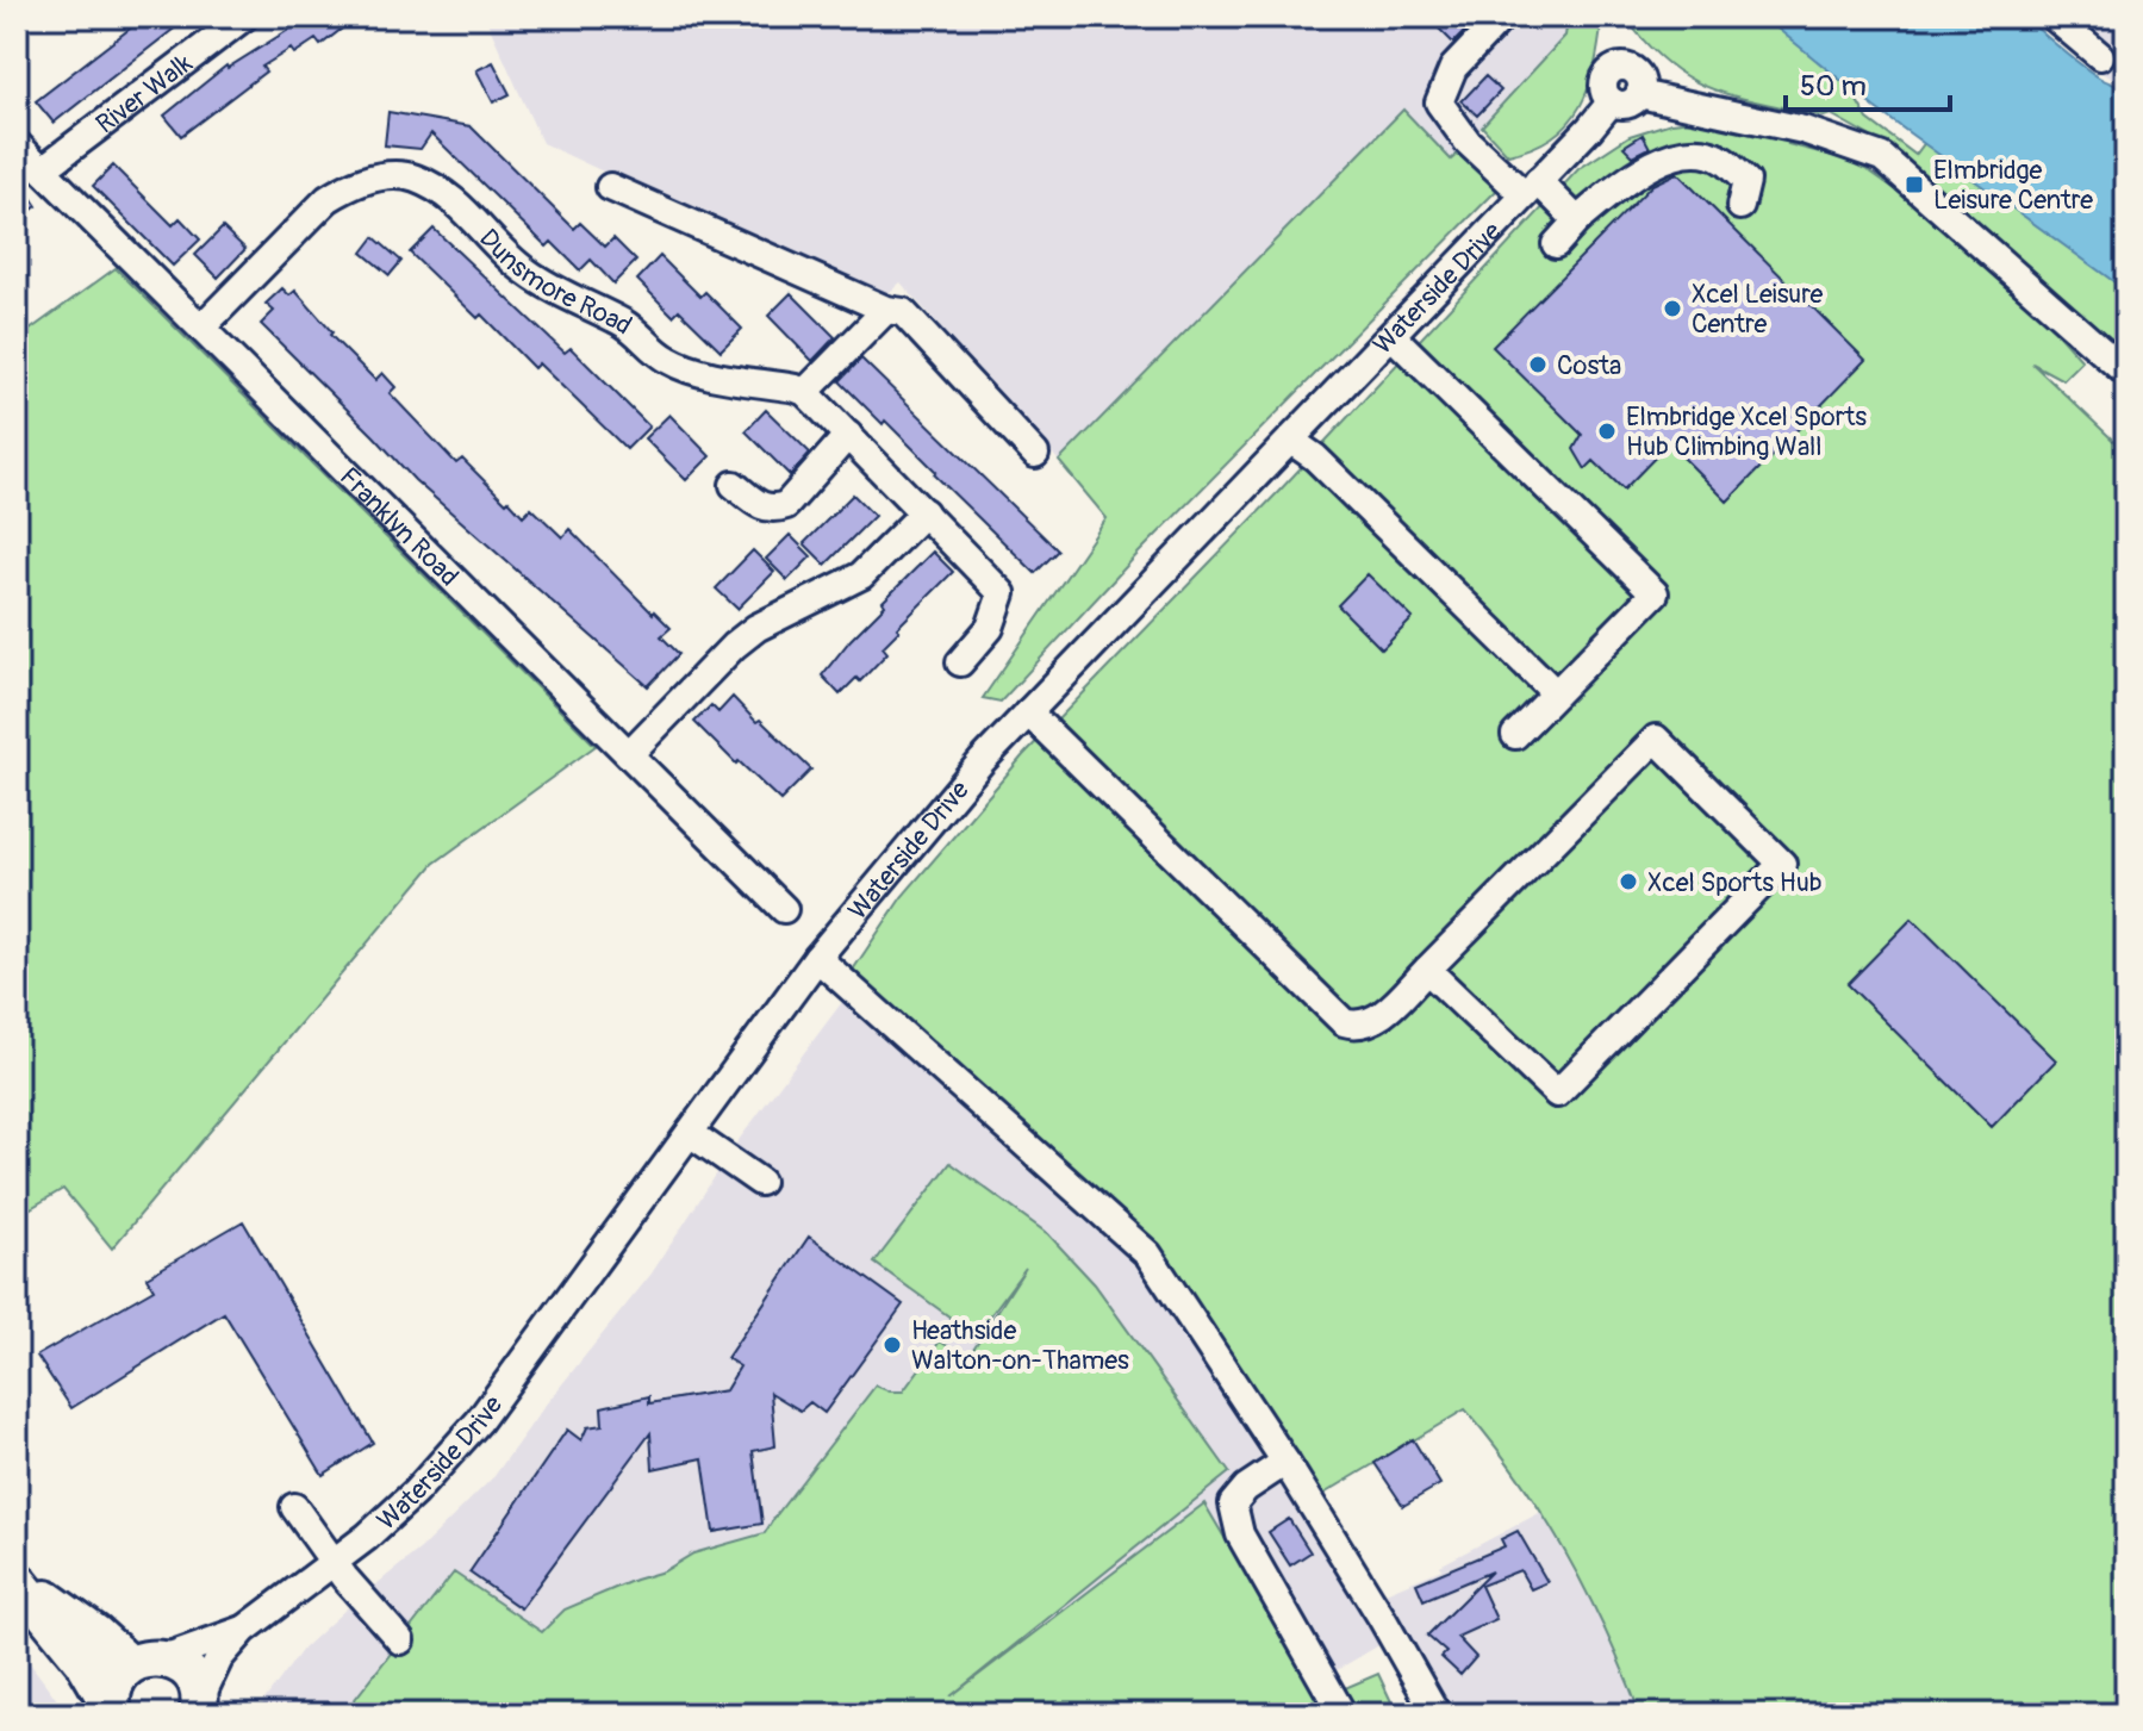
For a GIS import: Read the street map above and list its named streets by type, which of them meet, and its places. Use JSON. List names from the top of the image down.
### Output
{
  "streets": {
    "street": [
      "River Walk",
      "Dunsmore Road",
      "Waterside Drive",
      "Franklyn Road"
    ]
  },
  "crossings": [
    ["River Walk", "Franklyn Road"],
    ["Dunsmore Road", "Franklyn Road"]
  ],
  "places": {
    "transit": ["Elmbridge Leisure Centre"],
    "other": [
      "Xcel Leisure Centre",
      "Costa",
      "Elmbridge Xcel Sports Hub Climbing Wall",
      "Xcel Sports Hub",
      "Heathside Walton-on-Thames"
    ]
  },
  "scale_bar": "50 m"
}
